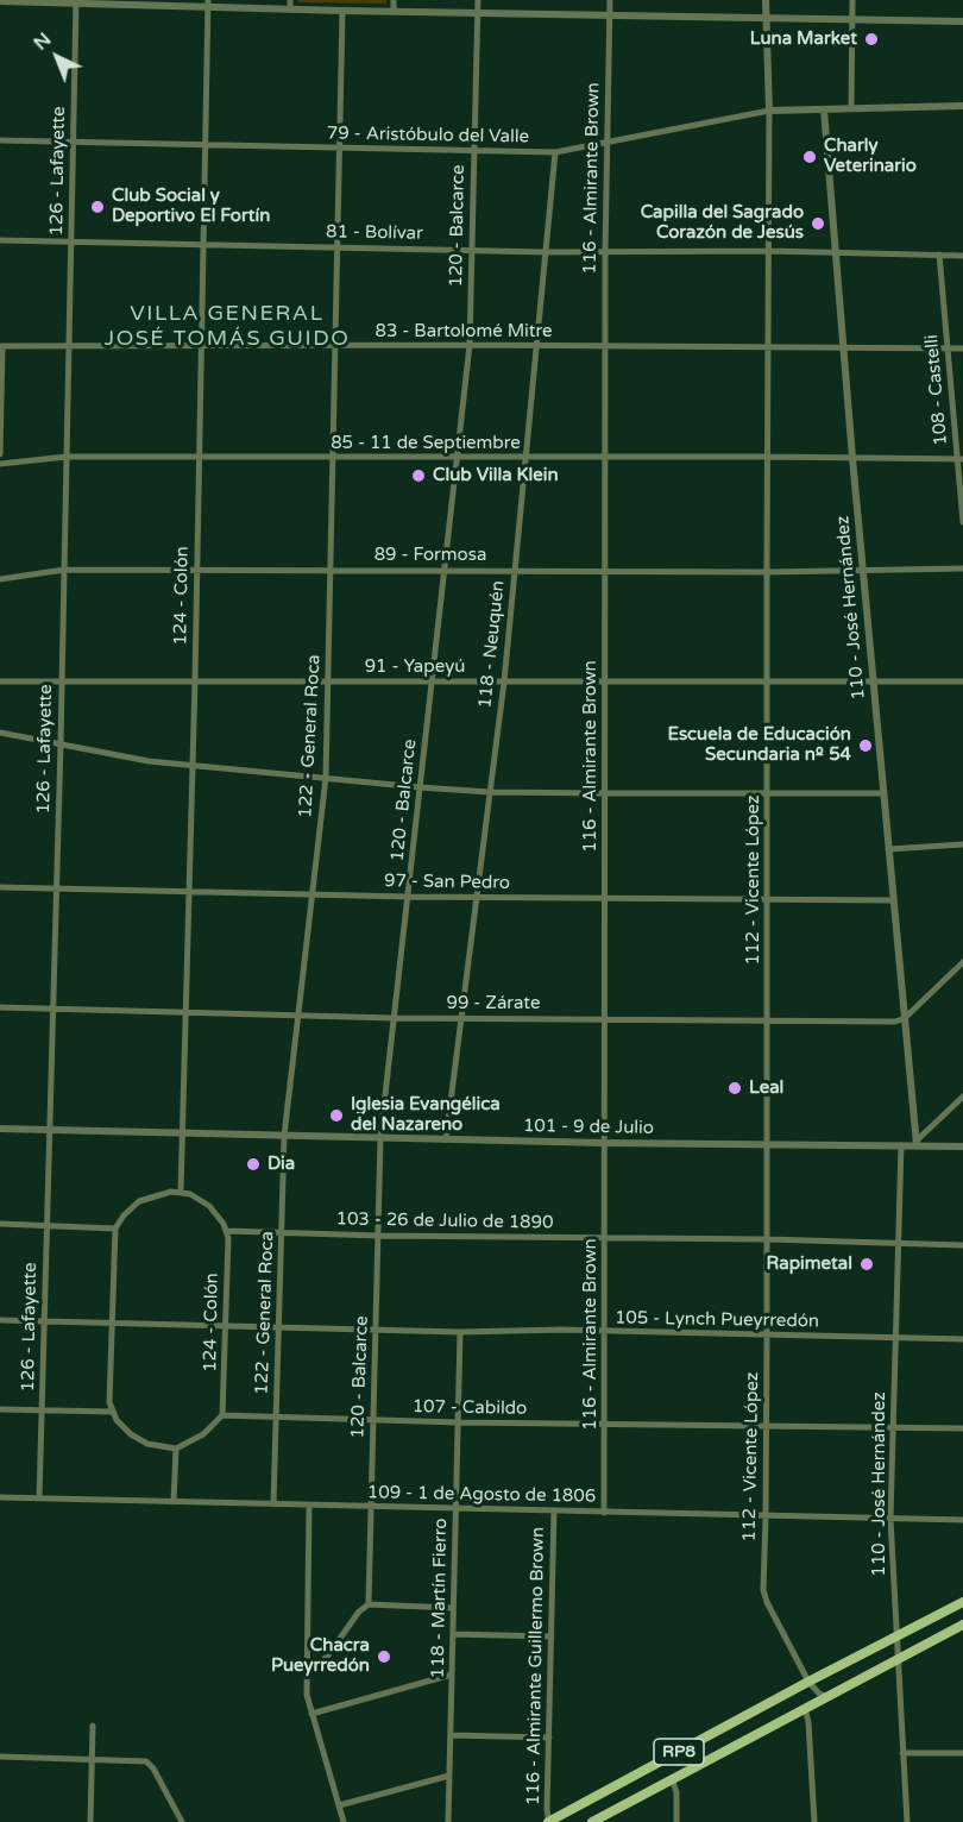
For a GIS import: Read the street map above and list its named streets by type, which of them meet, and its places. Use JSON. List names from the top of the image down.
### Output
{
  "streets": {
    "main road": ["RP8"],
    "street": [
      "79 - Aristóbulo del Valle",
      "126 - Lafayette",
      "116 - Almirante Brown",
      "120 - Balcarce",
      "81 - Bolívar",
      "83 - Bartolomé Mitre",
      "108 - Castelli",
      "85 - 11 de Septiembre",
      "89 - Formosa",
      "124 - Colón",
      "110 - José Hernández",
      "118 - Neuquén",
      "91 - Yapeyú",
      "122 - General Roca",
      "112 - Vicente López",
      "97 - San Pedro",
      "99 - Zárate",
      "101 - 9 de Julio",
      "103 - 26 de Julio de 1890",
      "105 - Lynch Pueyrredón",
      "107 - Cabildo",
      "109 - 1 de Agosto de 1806",
      "118 - Martín Fierro",
      "116 - Almirante Guillermo Brown"
    ]
  },
  "crossings": [
    ["79 - Aristóbulo del Valle", "126 - Lafayette"],
    ["79 - Aristóbulo del Valle", "116 - Almirante Brown"],
    ["79 - Aristóbulo del Valle", "120 - Balcarce"],
    ["79 - Aristóbulo del Valle", "124 - Colón"],
    ["79 - Aristóbulo del Valle", "110 - José Hernández"],
    ["79 - Aristóbulo del Valle", "118 - Neuquén"],
    ["79 - Aristóbulo del Valle", "122 - General Roca"],
    ["79 - Aristóbulo del Valle", "112 - Vicente López"],
    ["126 - Lafayette", "81 - Bolívar"],
    ["126 - Lafayette", "83 - Bartolomé Mitre"],
    ["126 - Lafayette", "85 - 11 de Septiembre"],
    ["126 - Lafayette", "89 - Formosa"],
    ["126 - Lafayette", "91 - Yapeyú"],
    ["126 - Lafayette", "97 - San Pedro"],
    ["126 - Lafayette", "99 - Zárate"],
    ["126 - Lafayette", "101 - 9 de Julio"],
    ["126 - Lafayette", "105 - Lynch Pueyrredón"],
    ["126 - Lafayette", "109 - 1 de Agosto de 1806"],
    ["116 - Almirante Brown", "81 - Bolívar"],
    ["116 - Almirante Brown", "83 - Bartolomé Mitre"],
    ["116 - Almirante Brown", "85 - 11 de Septiembre"],
    ["116 - Almirante Brown", "89 - Formosa"],
    ["116 - Almirante Brown", "91 - Yapeyú"],
    ["116 - Almirante Brown", "97 - San Pedro"],
    ["116 - Almirante Brown", "99 - Zárate"],
    ["116 - Almirante Brown", "101 - 9 de Julio"],
    ["116 - Almirante Brown", "103 - 26 de Julio de 1890"],
    ["116 - Almirante Brown", "105 - Lynch Pueyrredón"],
    ["116 - Almirante Brown", "107 - Cabildo"],
    ["116 - Almirante Brown", "109 - 1 de Agosto de 1806"],
    ["120 - Balcarce", "81 - Bolívar"],
    ["120 - Balcarce", "83 - Bartolomé Mitre"],
    ["120 - Balcarce", "85 - 11 de Septiembre"],
    ["120 - Balcarce", "89 - Formosa"],
    ["120 - Balcarce", "91 - Yapeyú"],
    ["120 - Balcarce", "97 - San Pedro"],
    ["120 - Balcarce", "99 - Zárate"],
    ["120 - Balcarce", "101 - 9 de Julio"],
    ["120 - Balcarce", "103 - 26 de Julio de 1890"],
    ["120 - Balcarce", "105 - Lynch Pueyrredón"],
    ["120 - Balcarce", "107 - Cabildo"],
    ["120 - Balcarce", "109 - 1 de Agosto de 1806"],
    ["81 - Bolívar", "108 - Castelli"],
    ["81 - Bolívar", "124 - Colón"],
    ["81 - Bolívar", "110 - José Hernández"],
    ["81 - Bolívar", "118 - Neuquén"],
    ["81 - Bolívar", "122 - General Roca"],
    ["81 - Bolívar", "112 - Vicente López"],
    ["83 - Bartolomé Mitre", "108 - Castelli"],
    ["83 - Bartolomé Mitre", "124 - Colón"],
    ["83 - Bartolomé Mitre", "110 - José Hernández"],
    ["83 - Bartolomé Mitre", "118 - Neuquén"],
    ["83 - Bartolomé Mitre", "122 - General Roca"],
    ["83 - Bartolomé Mitre", "112 - Vicente López"],
    ["108 - Castelli", "85 - 11 de Septiembre"],
    ["85 - 11 de Septiembre", "124 - Colón"],
    ["85 - 11 de Septiembre", "110 - José Hernández"],
    ["85 - 11 de Septiembre", "118 - Neuquén"],
    ["85 - 11 de Septiembre", "122 - General Roca"],
    ["85 - 11 de Septiembre", "112 - Vicente López"],
    ["89 - Formosa", "124 - Colón"],
    ["89 - Formosa", "110 - José Hernández"],
    ["89 - Formosa", "118 - Neuquén"],
    ["89 - Formosa", "122 - General Roca"],
    ["89 - Formosa", "112 - Vicente López"],
    ["124 - Colón", "91 - Yapeyú"],
    ["124 - Colón", "97 - San Pedro"],
    ["124 - Colón", "99 - Zárate"],
    ["124 - Colón", "101 - 9 de Julio"],
    ["124 - Colón", "103 - 26 de Julio de 1890"],
    ["124 - Colón", "105 - Lynch Pueyrredón"],
    ["124 - Colón", "107 - Cabildo"],
    ["110 - José Hernández", "91 - Yapeyú"],
    ["110 - José Hernández", "97 - San Pedro"],
    ["110 - José Hernández", "99 - Zárate"],
    ["110 - José Hernández", "101 - 9 de Julio"],
    ["110 - José Hernández", "103 - 26 de Julio de 1890"],
    ["110 - José Hernández", "105 - Lynch Pueyrredón"],
    ["110 - José Hernández", "107 - Cabildo"],
    ["110 - José Hernández", "109 - 1 de Agosto de 1806"],
    ["110 - José Hernández", "RP8"],
    ["118 - Neuquén", "91 - Yapeyú"],
    ["118 - Neuquén", "97 - San Pedro"],
    ["118 - Neuquén", "99 - Zárate"],
    ["118 - Neuquén", "101 - 9 de Julio"],
    ["91 - Yapeyú", "122 - General Roca"],
    ["91 - Yapeyú", "112 - Vicente López"],
    ["122 - General Roca", "97 - San Pedro"],
    ["122 - General Roca", "99 - Zárate"],
    ["122 - General Roca", "101 - 9 de Julio"],
    ["122 - General Roca", "103 - 26 de Julio de 1890"],
    ["122 - General Roca", "105 - Lynch Pueyrredón"],
    ["122 - General Roca", "107 - Cabildo"],
    ["122 - General Roca", "109 - 1 de Agosto de 1806"],
    ["112 - Vicente López", "97 - San Pedro"],
    ["112 - Vicente López", "99 - Zárate"],
    ["112 - Vicente López", "101 - 9 de Julio"],
    ["112 - Vicente López", "103 - 26 de Julio de 1890"],
    ["112 - Vicente López", "105 - Lynch Pueyrredón"],
    ["112 - Vicente López", "107 - Cabildo"],
    ["112 - Vicente López", "109 - 1 de Agosto de 1806"],
    ["112 - Vicente López", "RP8"],
    ["103 - 26 de Julio de 1890", "105 - Lynch Pueyrredón"],
    ["105 - Lynch Pueyrredón", "107 - Cabildo"],
    ["105 - Lynch Pueyrredón", "118 - Martín Fierro"],
    ["107 - Cabildo", "118 - Martín Fierro"],
    ["109 - 1 de Agosto de 1806", "118 - Martín Fierro"],
    ["109 - 1 de Agosto de 1806", "116 - Almirante Guillermo Brown"],
    ["116 - Almirante Guillermo Brown", "RP8"]
  ],
  "districts": ["VILLA GENERAL JOSÉ TOMÁS GUIDO"],
  "places": [
    "Luna Market",
    "Charly Veterinario",
    "Club Social y Deportivo El Fortín",
    "Capilla del Sagrado Corazón de Jesús",
    "Club Villa Klein",
    "Escuela de Educación Secundaria nº 54",
    "Leal",
    "Iglesia Evangélica del Nazareno",
    "Dia",
    "Rapimetal",
    "Chacra Pueyrredón"
  ],
  "north": "top left"
}
